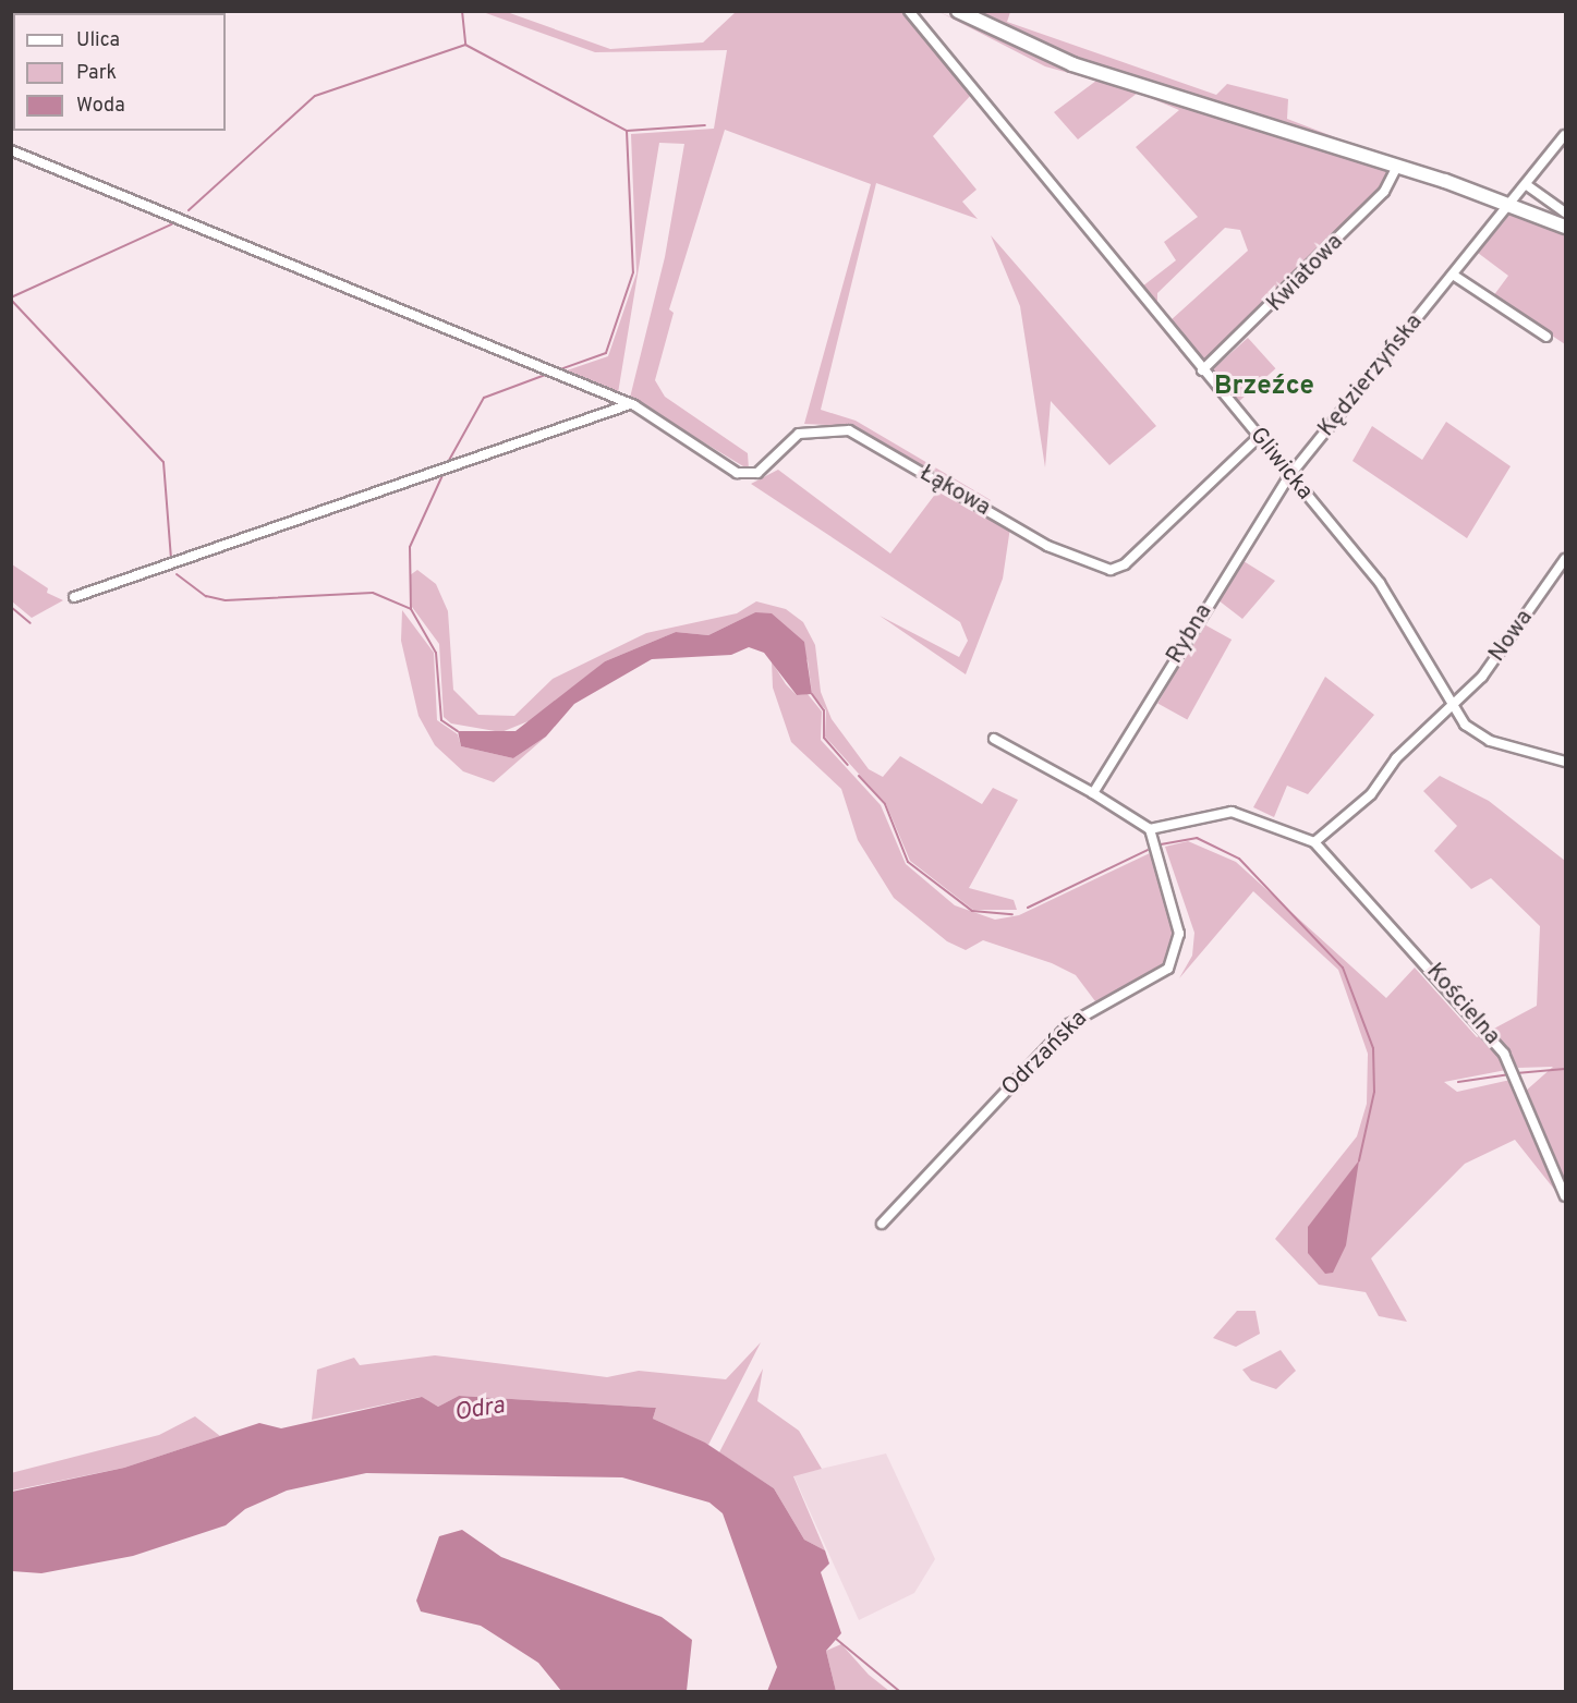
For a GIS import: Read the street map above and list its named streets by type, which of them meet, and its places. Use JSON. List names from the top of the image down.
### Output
{
  "streets": {
    "street": [
      "Kwiatowa",
      "Kędzierzyńska",
      "Gliwicka",
      "Łąkowa",
      "Rybna",
      "Nowa",
      "Kościelna",
      "Odrzańska"
    ]
  },
  "crossings": [
    ["Kwiatowa", "Gliwicka"],
    ["Kędzierzyńska", "Gliwicka"],
    ["Kędzierzyńska", "Rybna"],
    ["Gliwicka", "Łąkowa"],
    ["Gliwicka", "Rybna"],
    ["Gliwicka", "Nowa"],
    ["Nowa", "Kościelna"]
  ],
  "districts": ["Brzeźce"],
  "water": ["Odra"],
  "legend": ["Ulica", "Park", "Woda"]
}
